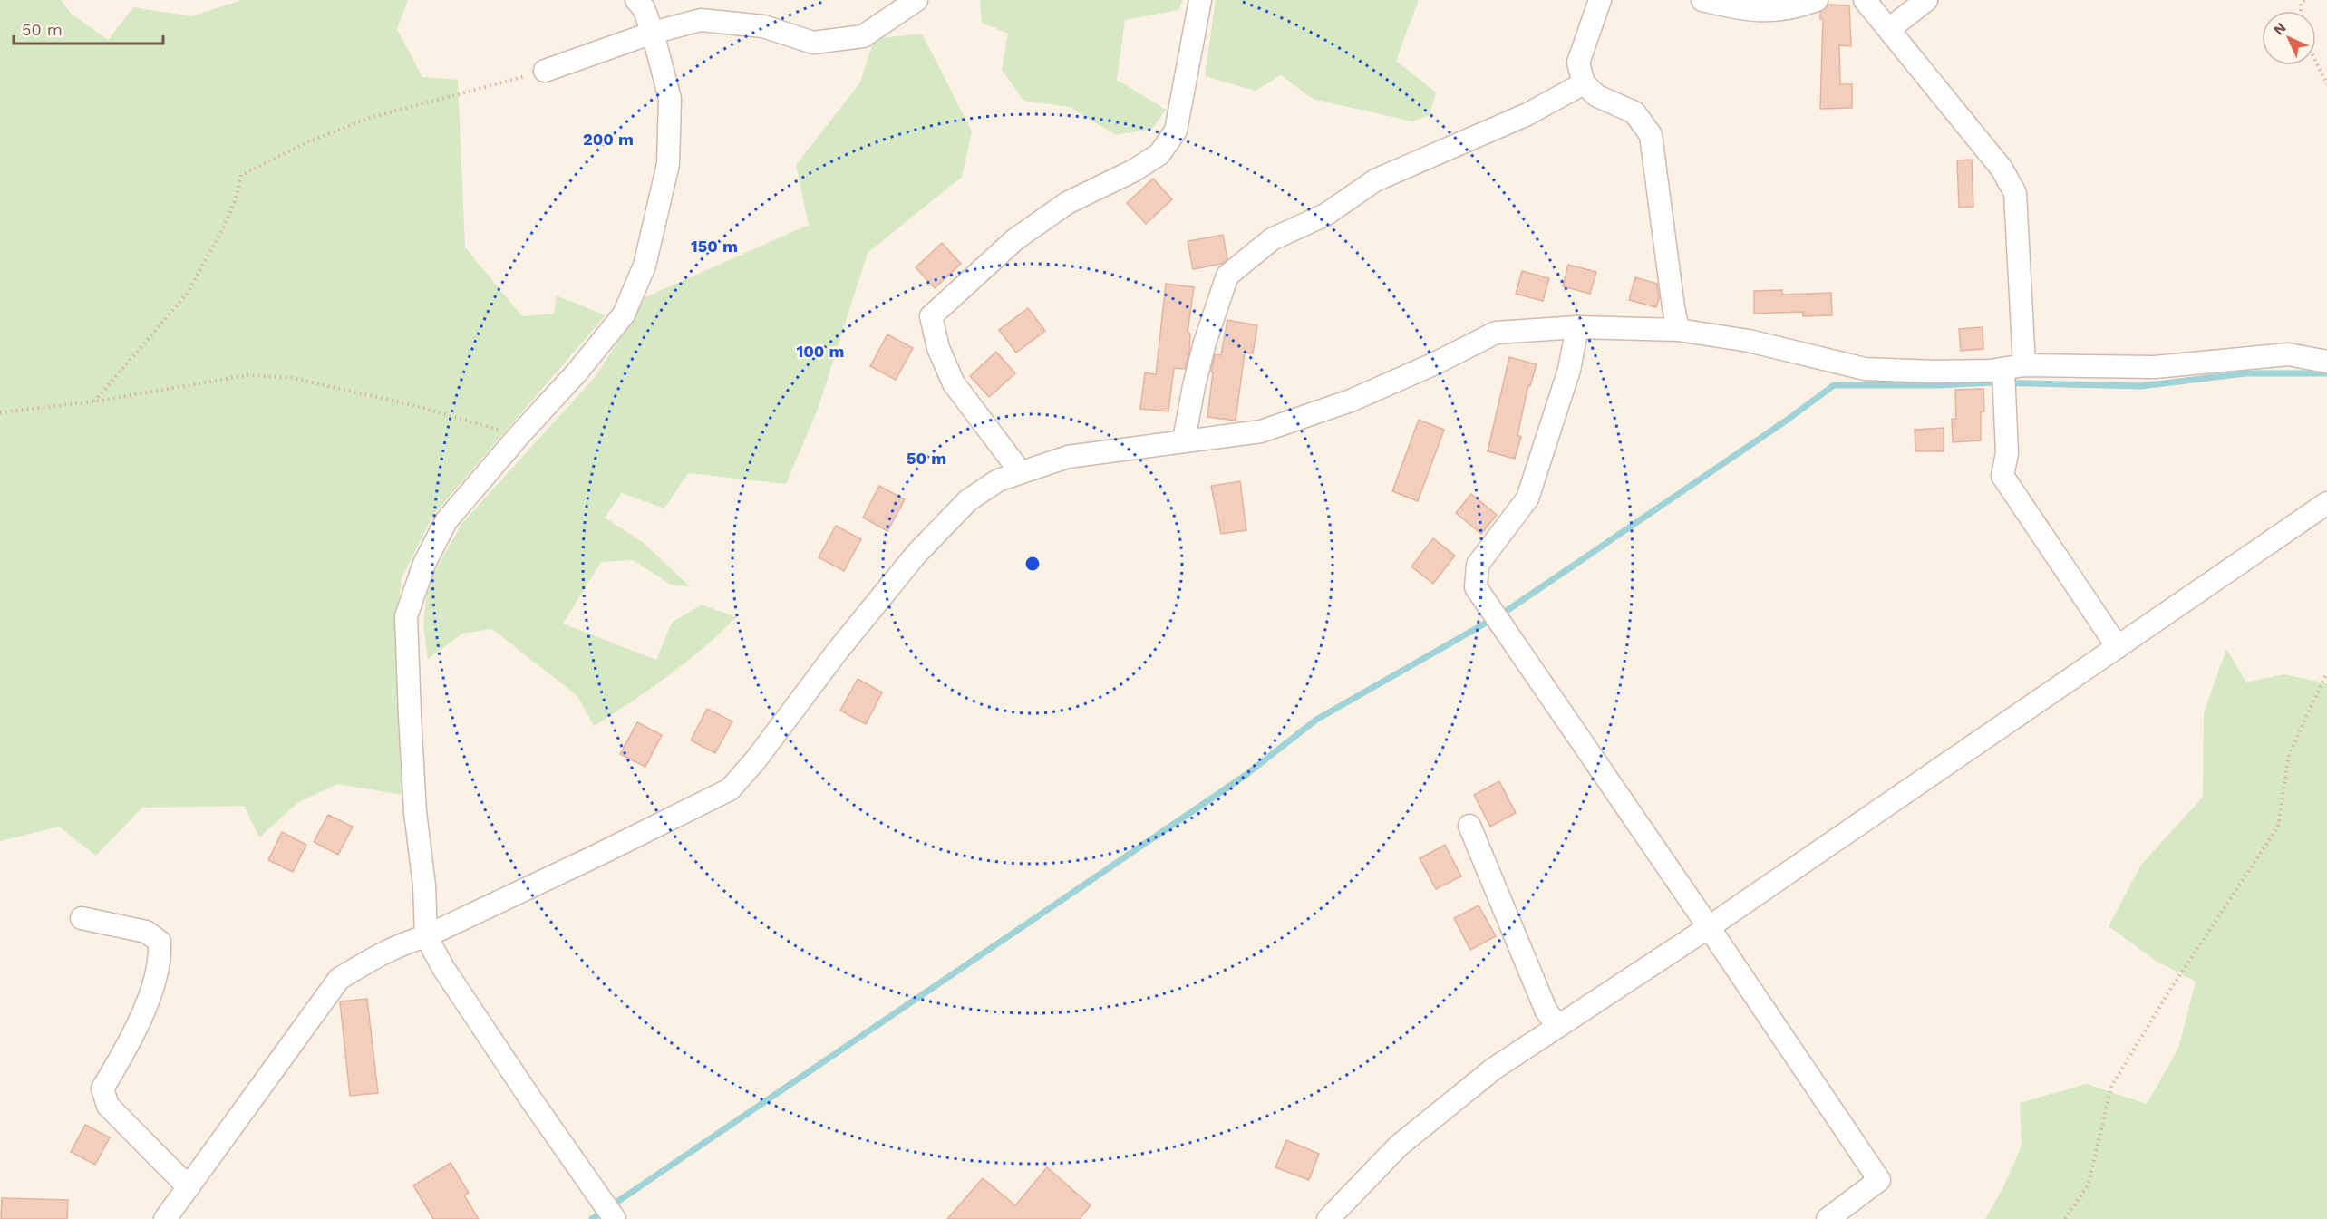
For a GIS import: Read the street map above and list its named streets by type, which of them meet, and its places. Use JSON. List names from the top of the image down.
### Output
{
  "scale_bar": "50 m",
  "north": "top left",
  "rings": [
    "200 m",
    "150 m",
    "100 m",
    "50 m"
  ]
}
